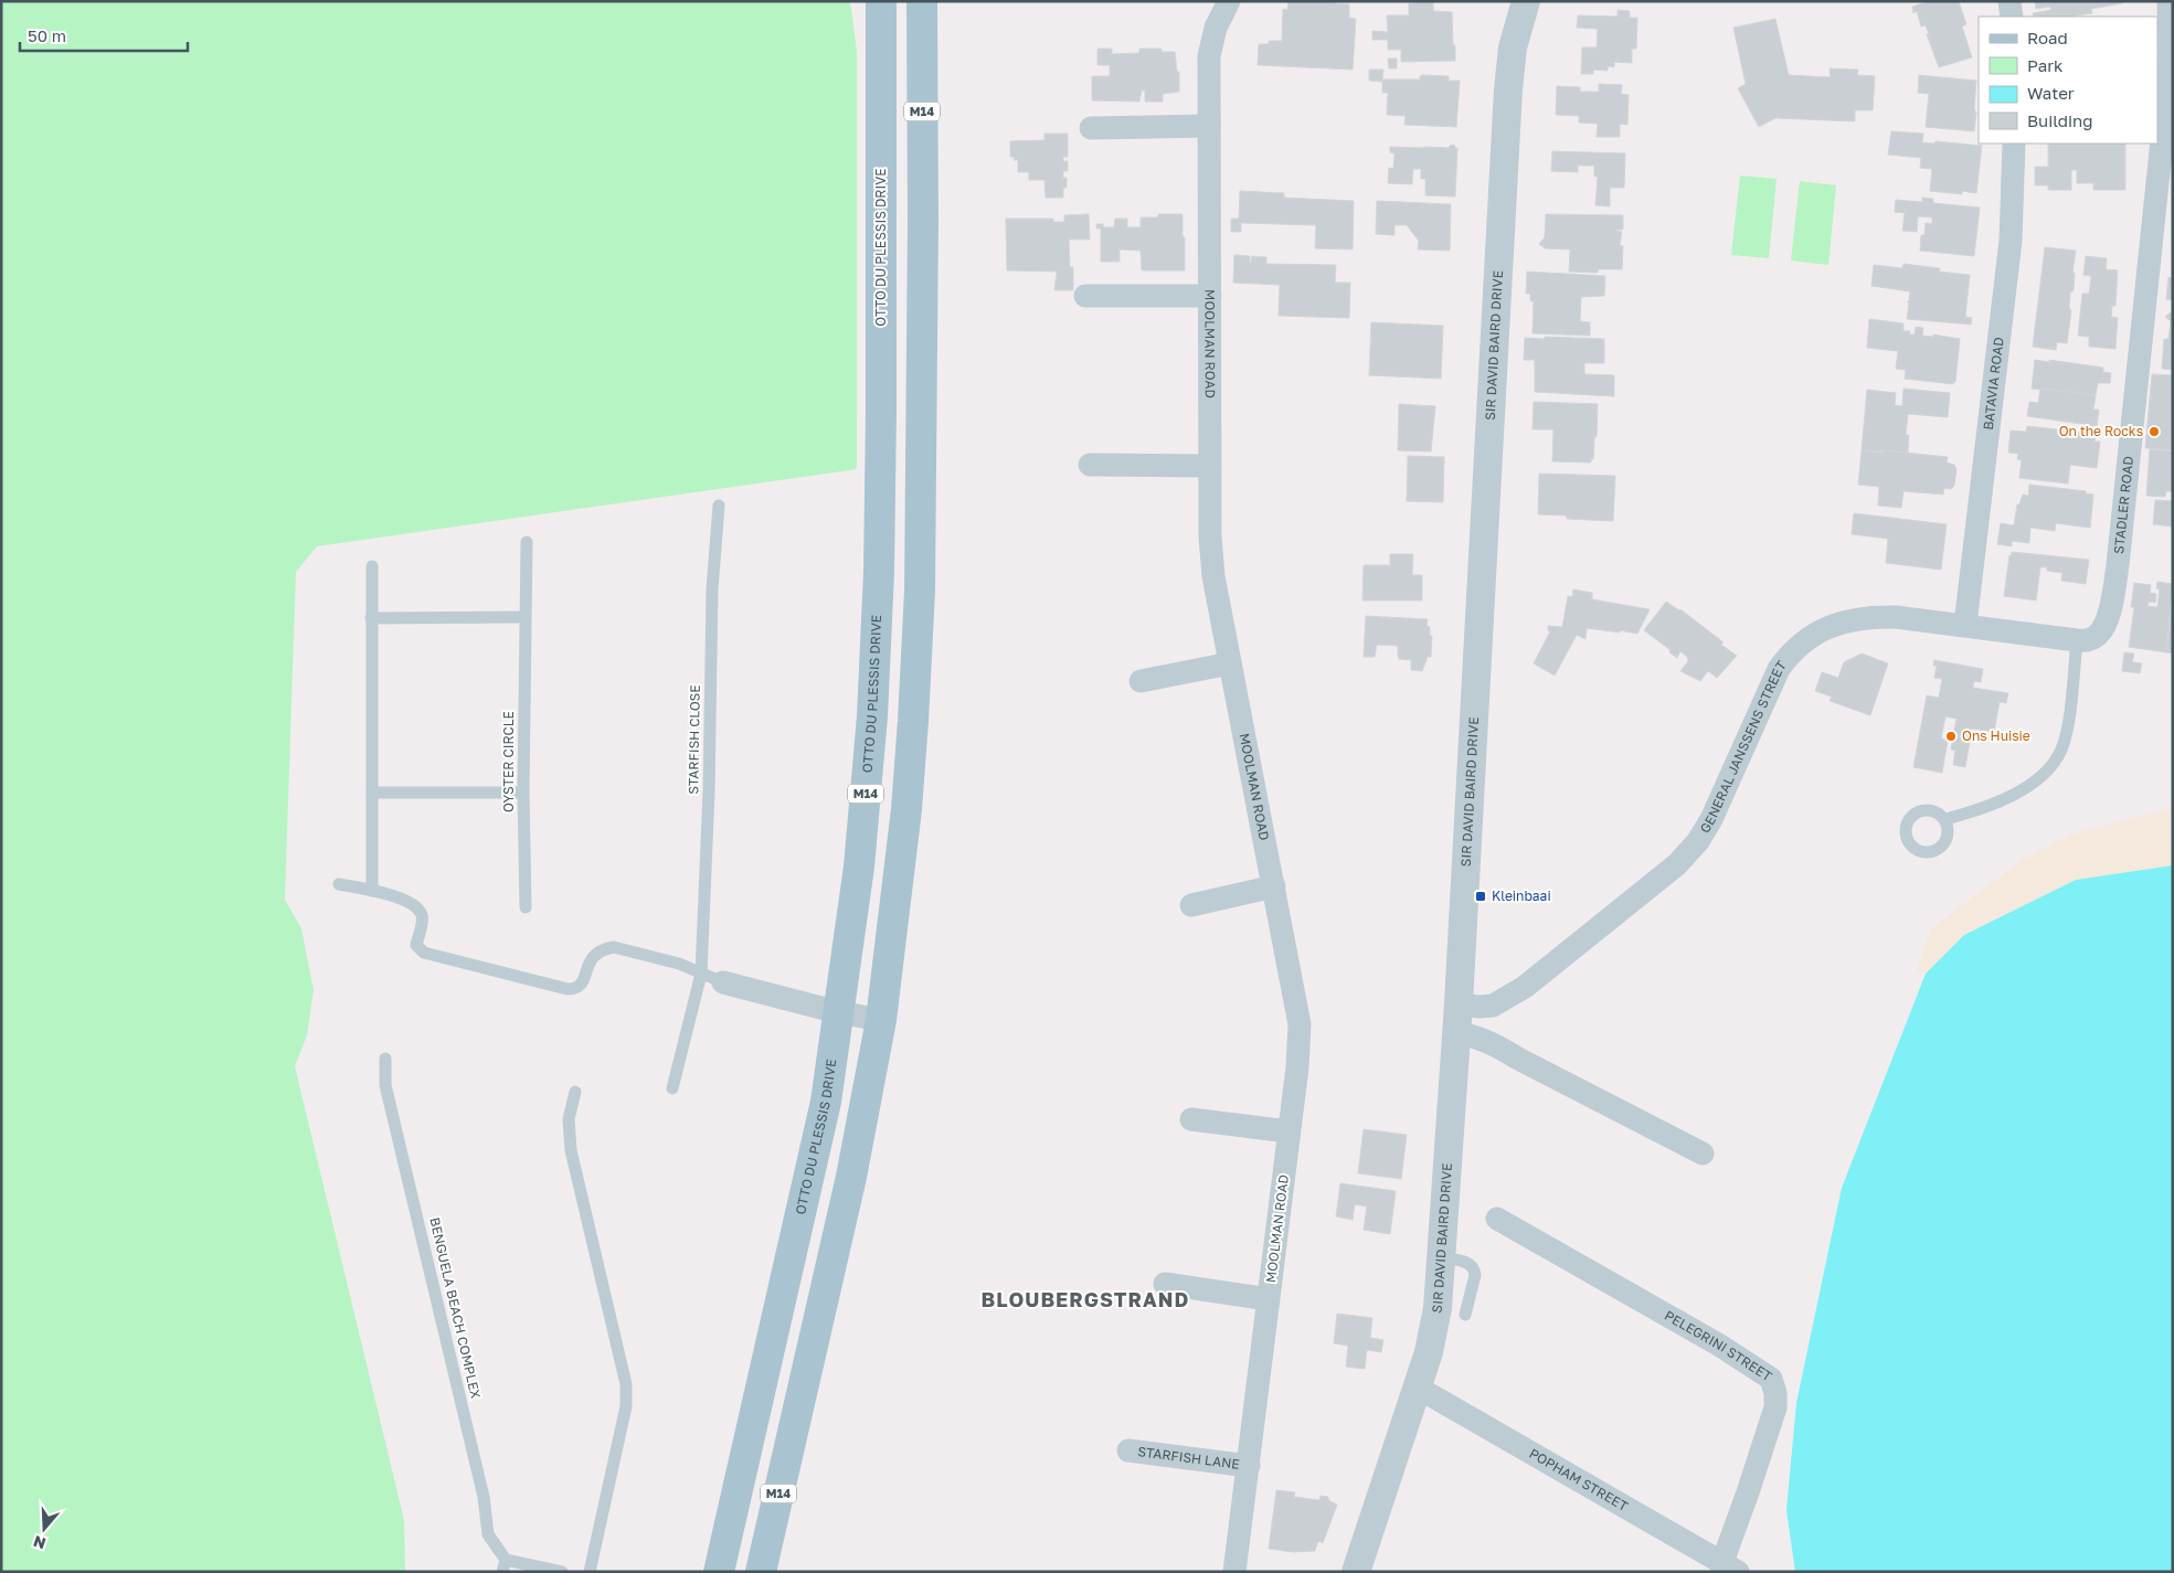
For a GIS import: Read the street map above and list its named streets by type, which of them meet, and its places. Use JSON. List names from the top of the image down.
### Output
{
  "streets": {
    "main road": ["M14", "OTTO DU PLESSIS DRIVE"],
    "street": [
      "MOOLMAN ROAD",
      "SIR DAVID BAIRD DRIVE",
      "BATAVIA ROAD",
      "STADLER ROAD",
      "GENERAL JANSSENS STREET",
      "PELEGRINI STREET",
      "STARFISH LANE",
      "POPHAM STREET"
    ],
    "lane": ["STARFISH CLOSE", "OYSTER CIRCLE", "BENGUELA BEACH COMPLEX"]
  },
  "crossings": [
    ["MOOLMAN ROAD", "STARFISH LANE"],
    ["SIR DAVID BAIRD DRIVE", "GENERAL JANSSENS STREET"],
    ["SIR DAVID BAIRD DRIVE", "POPHAM STREET"],
    ["BATAVIA ROAD", "GENERAL JANSSENS STREET"],
    ["STADLER ROAD", "GENERAL JANSSENS STREET"],
    ["PELEGRINI STREET", "POPHAM STREET"]
  ],
  "districts": ["BLOUBERGSTRAND"],
  "places": {
    "other": ["On the Rocks", "Ons Huisie"],
    "transit": ["Kleinbaai"]
  },
  "legend": [
    "Road",
    "Park",
    "Water",
    "Building"
  ],
  "scale_bar": "50 m",
  "north": "bottom"
}
